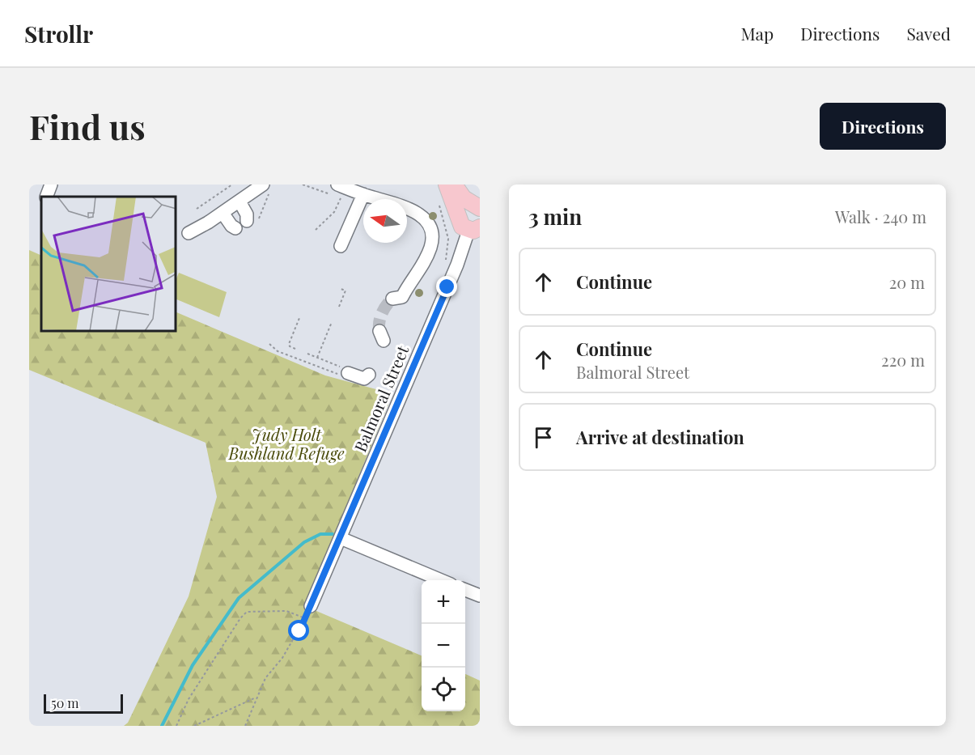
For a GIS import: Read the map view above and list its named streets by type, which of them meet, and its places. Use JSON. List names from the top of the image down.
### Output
{
  "streets": {
    "street": ["Balmoral Street"]
  },
  "parks": ["Judy Holt Bushland Refuge"],
  "scale_bar": "50 m",
  "north": "left",
  "page": {
    "header": "Strollr",
    "nav": ["Map", "Directions", "Saved"],
    "buttons": "Directions",
    "title": "Find us",
    "heading": ["3 min", "Walk · 240 m"],
    "list": [
      ["Continue", "20 m"],
      ["Continue", "Balmoral Street", "220 m"],
      "Arrive at destination"
    ],
    "map_buttons": ["+", "−"],
    "scale": "50 m"
  }
}
